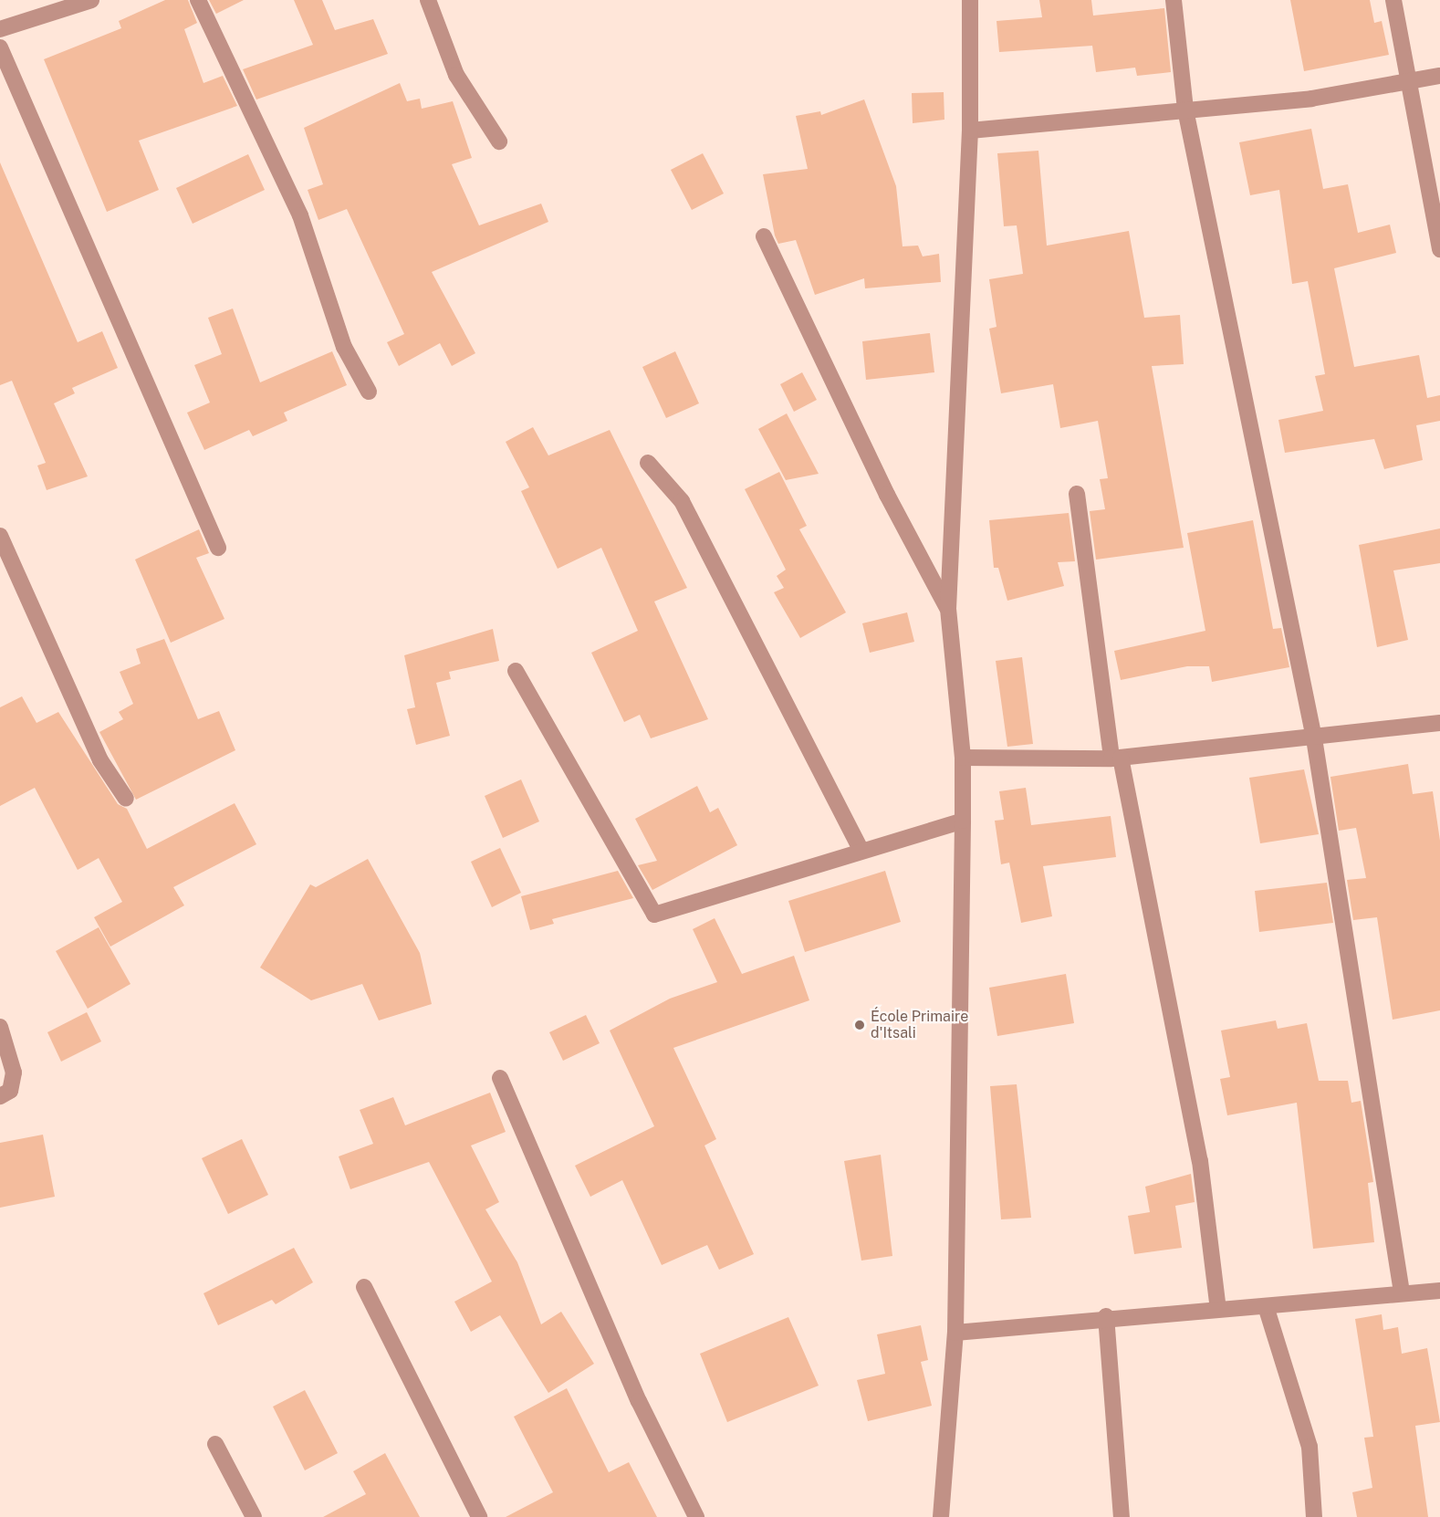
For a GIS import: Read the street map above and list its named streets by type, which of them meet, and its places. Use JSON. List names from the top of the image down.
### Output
{
  "places": ["École Primaire d'Itsali"]
}
